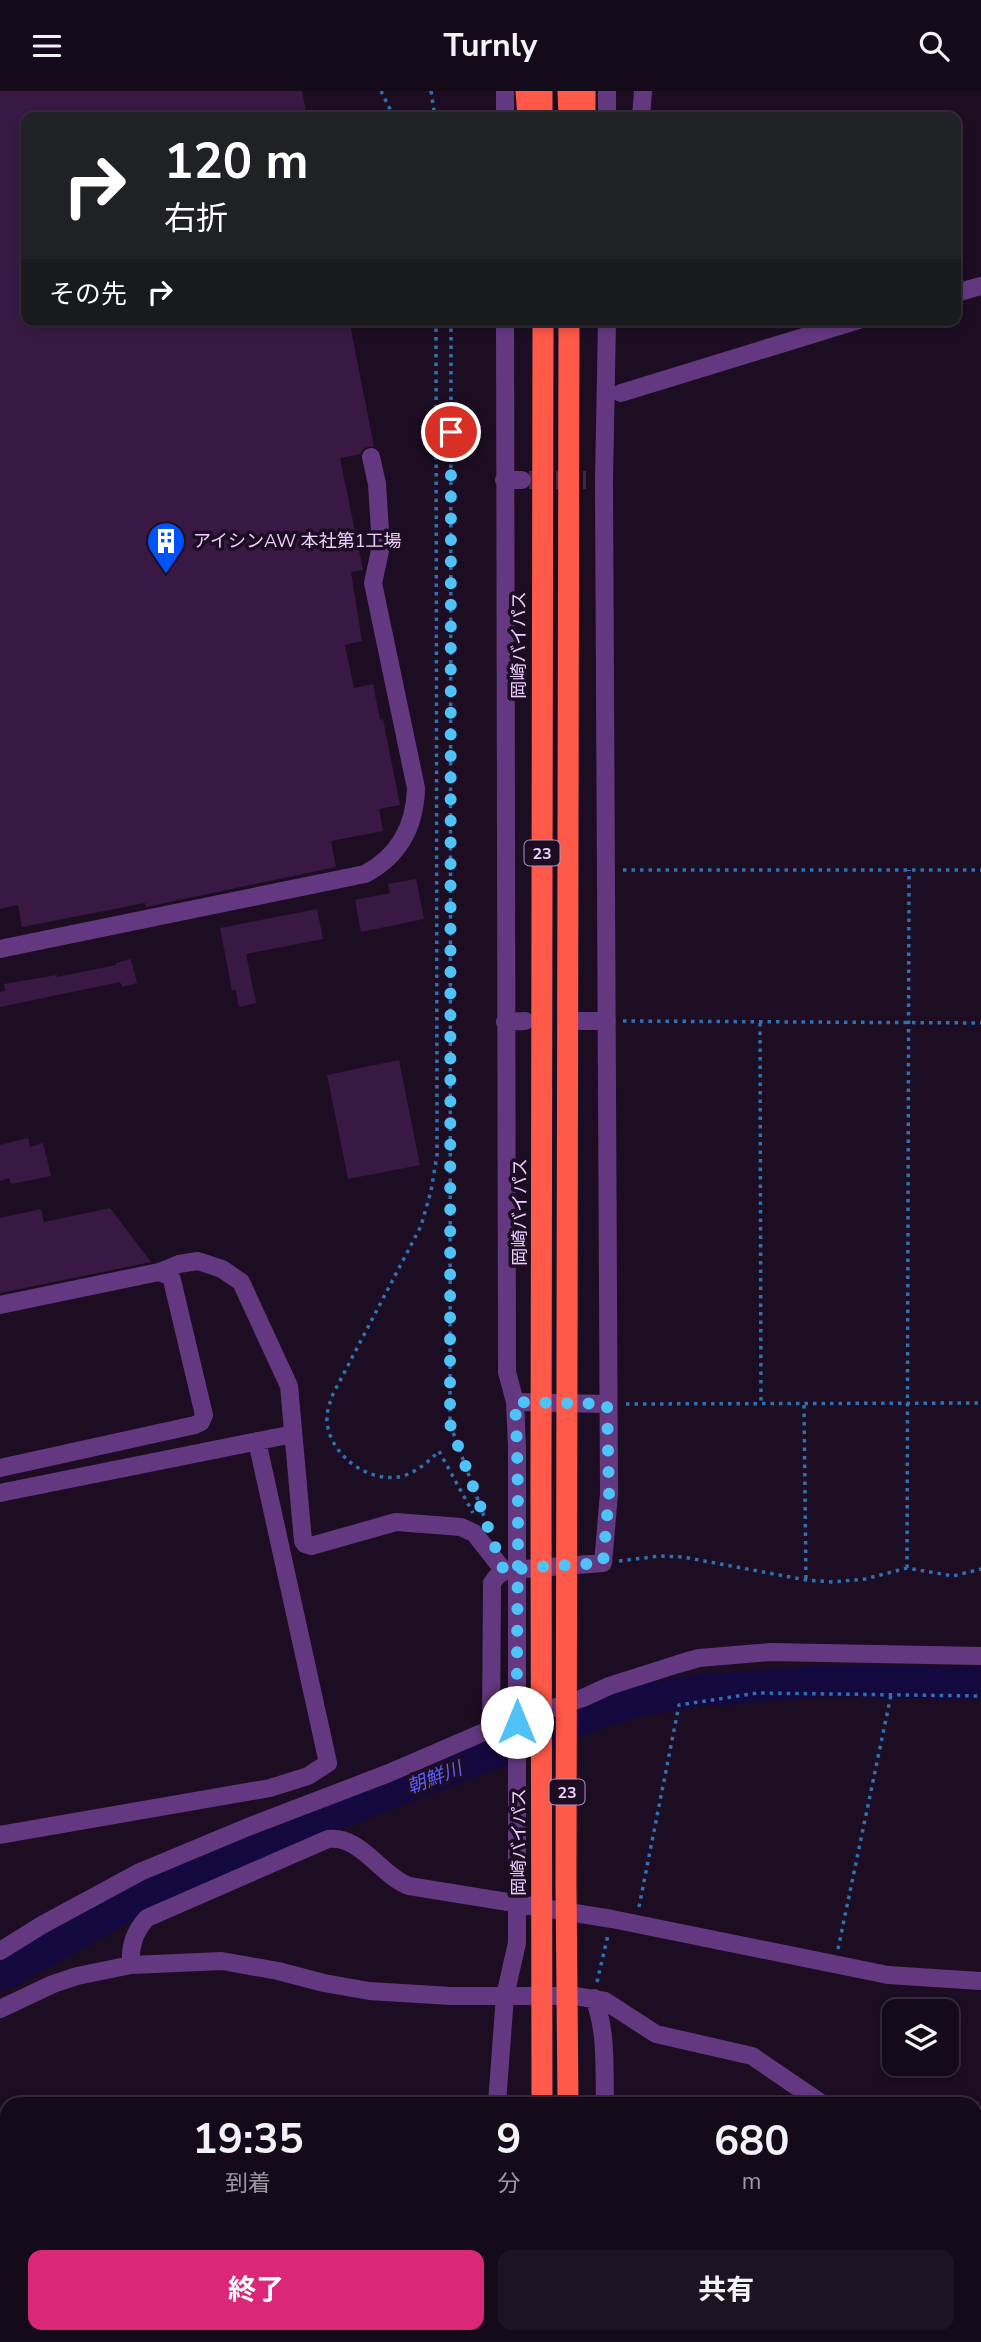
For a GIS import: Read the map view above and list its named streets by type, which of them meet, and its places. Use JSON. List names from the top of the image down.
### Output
{
  "streets": {
    "highway": ["岡崎バイパス", "23"]
  },
  "water": ["朝鮮川"],
  "places": {
    "building": ["アイシンAW 本社第1工場"]
  },
  "page": {
    "header": "Turnly",
    "turn": ["120 m", "右折"],
    "then": "その先",
    "eta": [
      "19:35",
      "到着",
      "9",
      "分",
      "680",
      "m"
    ],
    "buttons": ["終了", "共有"]
  }
}
